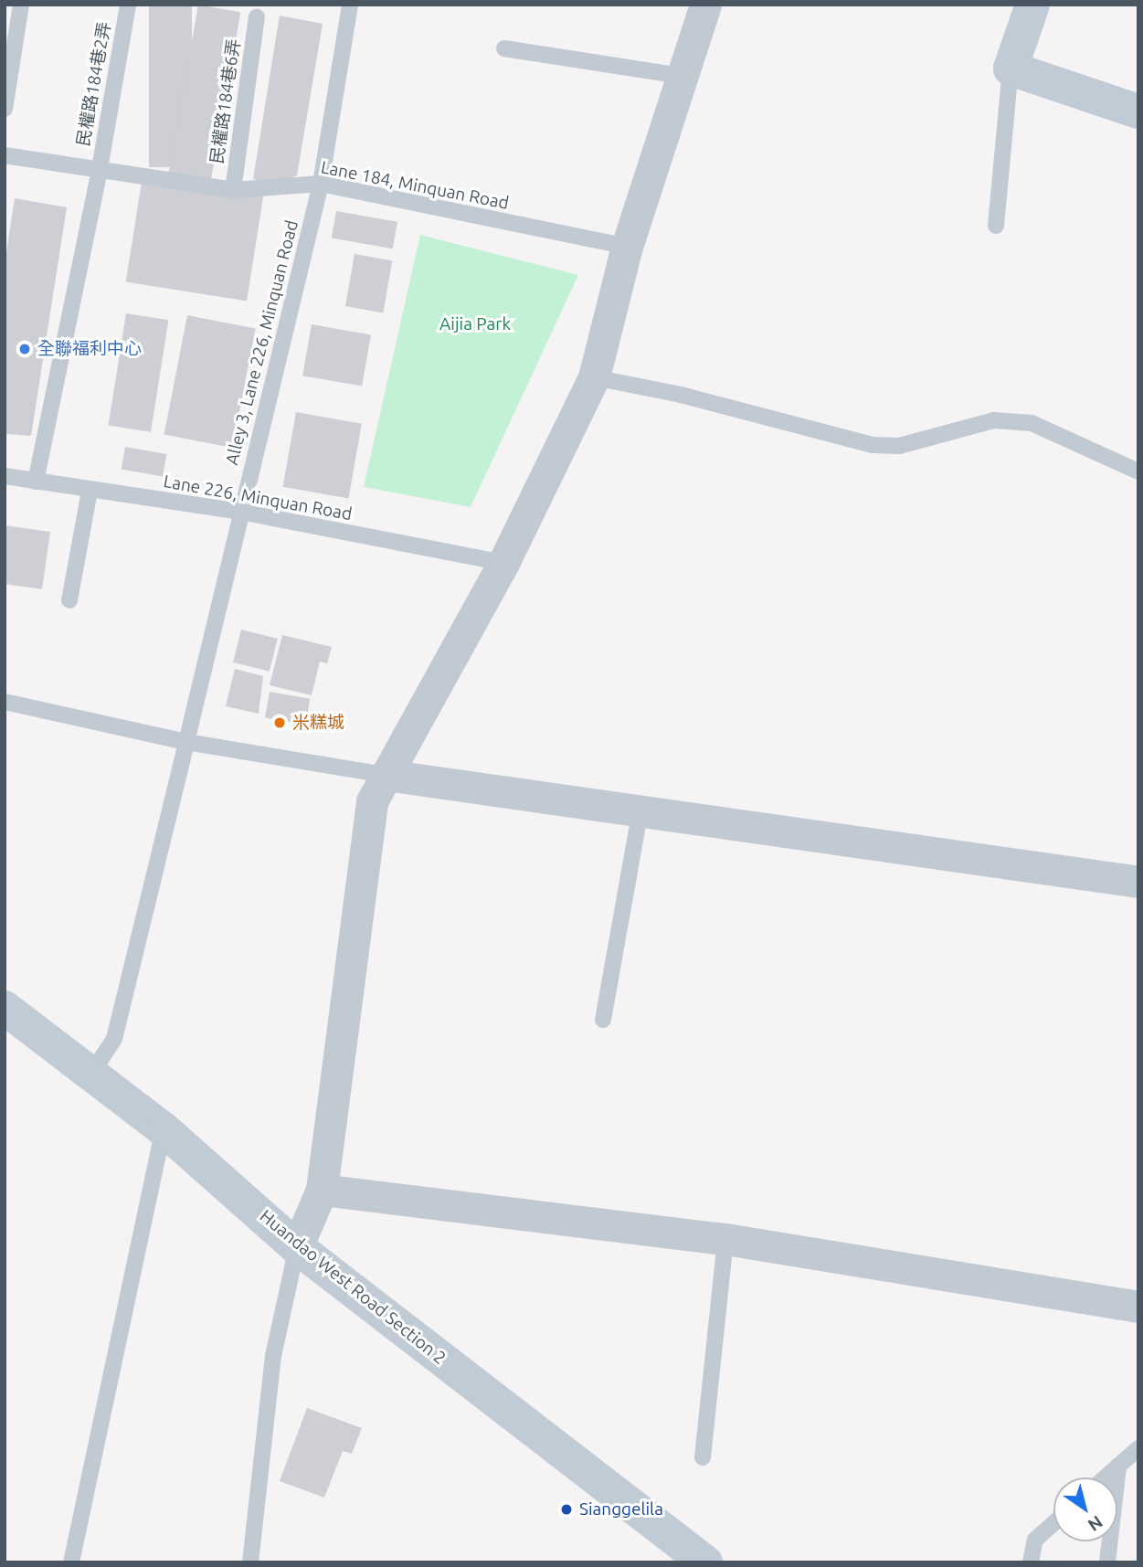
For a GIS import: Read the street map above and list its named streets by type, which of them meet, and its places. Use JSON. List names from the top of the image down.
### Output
{
  "streets": {
    "main road": ["Huandao West Road Section 2"],
    "lane": [
      "民權路184巷2弄",
      "民權路184巷6弄",
      "Lane 184, Minquan Road",
      "Alley 3, Lane 226, Minquan Road",
      "Lane 226, Minquan Road"
    ]
  },
  "crossings": [
    ["民權路184巷2弄", "Lane 184, Minquan Road"],
    ["民權路184巷2弄", "Lane 226, Minquan Road"],
    ["民權路184巷6弄", "Lane 184, Minquan Road"],
    ["Lane 184, Minquan Road", "Alley 3, Lane 226, Minquan Road"],
    ["Alley 3, Lane 226, Minquan Road", "Lane 226, Minquan Road"],
    ["Alley 3, Lane 226, Minquan Road", "Huandao West Road Section 2"]
  ],
  "parks": ["Aijia Park"],
  "places": ["全聯福利中心", "米糕城", "Sianggelila"],
  "north": "bottom right"
}
